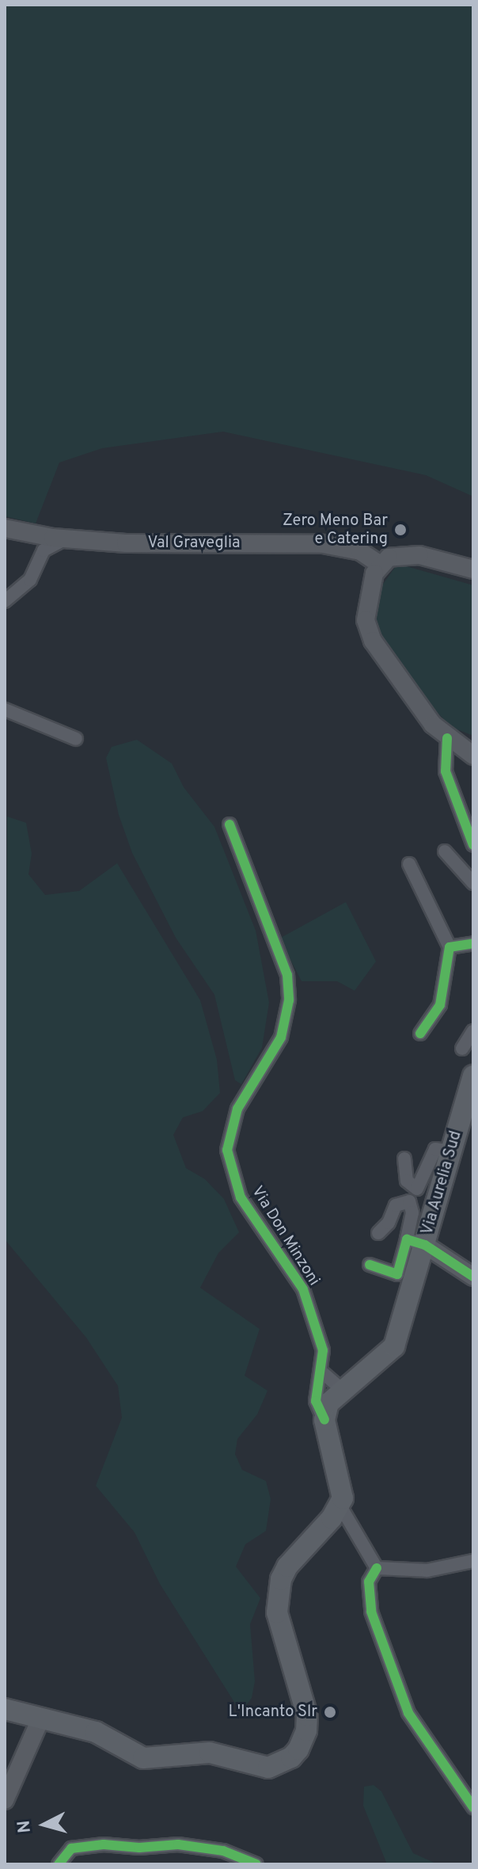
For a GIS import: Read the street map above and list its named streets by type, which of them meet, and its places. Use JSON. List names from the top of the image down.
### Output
{
  "streets": {
    "main road": ["Val Graveglia", "Via Aurelia Sud"],
    "street": ["Via Don Minzoni"]
  },
  "crossings": [
    ["Via Aurelia Sud", "Via Don Minzoni"]
  ],
  "places": ["Zero Meno Bar e Catering", "L'Incanto Slr"],
  "north": "left"
}
